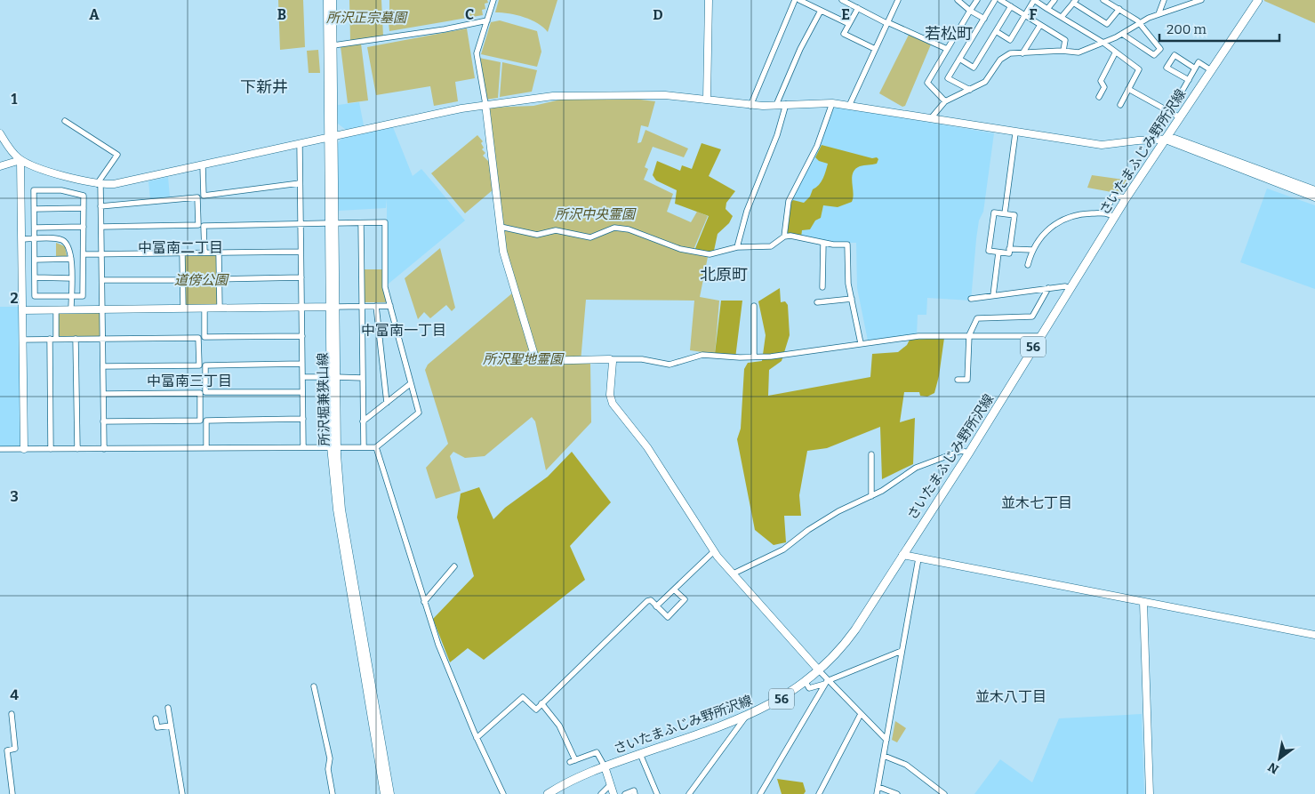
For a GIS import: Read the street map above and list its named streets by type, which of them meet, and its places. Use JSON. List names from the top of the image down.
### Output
{
  "streets": {
    "main road": ["さいたまふじみ野所沢線", "56"],
    "street": ["所沢堀兼狭山線"]
  },
  "districts": [
    "若松町",
    "下新井",
    "中富南二丁目",
    "北原町",
    "中富南一丁目",
    "中富南三丁目",
    "並木七丁目",
    "並木八丁目"
  ],
  "parks": [
    "所沢正宗墓園",
    "所沢中央霊園",
    "道傍公園",
    "所沢聖地霊園"
  ],
  "scale_bar": "200 m",
  "north": "bottom left",
  "grid": {
    "columns": [
      "A",
      "B",
      "C",
      "D",
      "E",
      "F"
    ],
    "rows": [
      "1",
      "2",
      "3",
      "4"
    ]
  }
}
